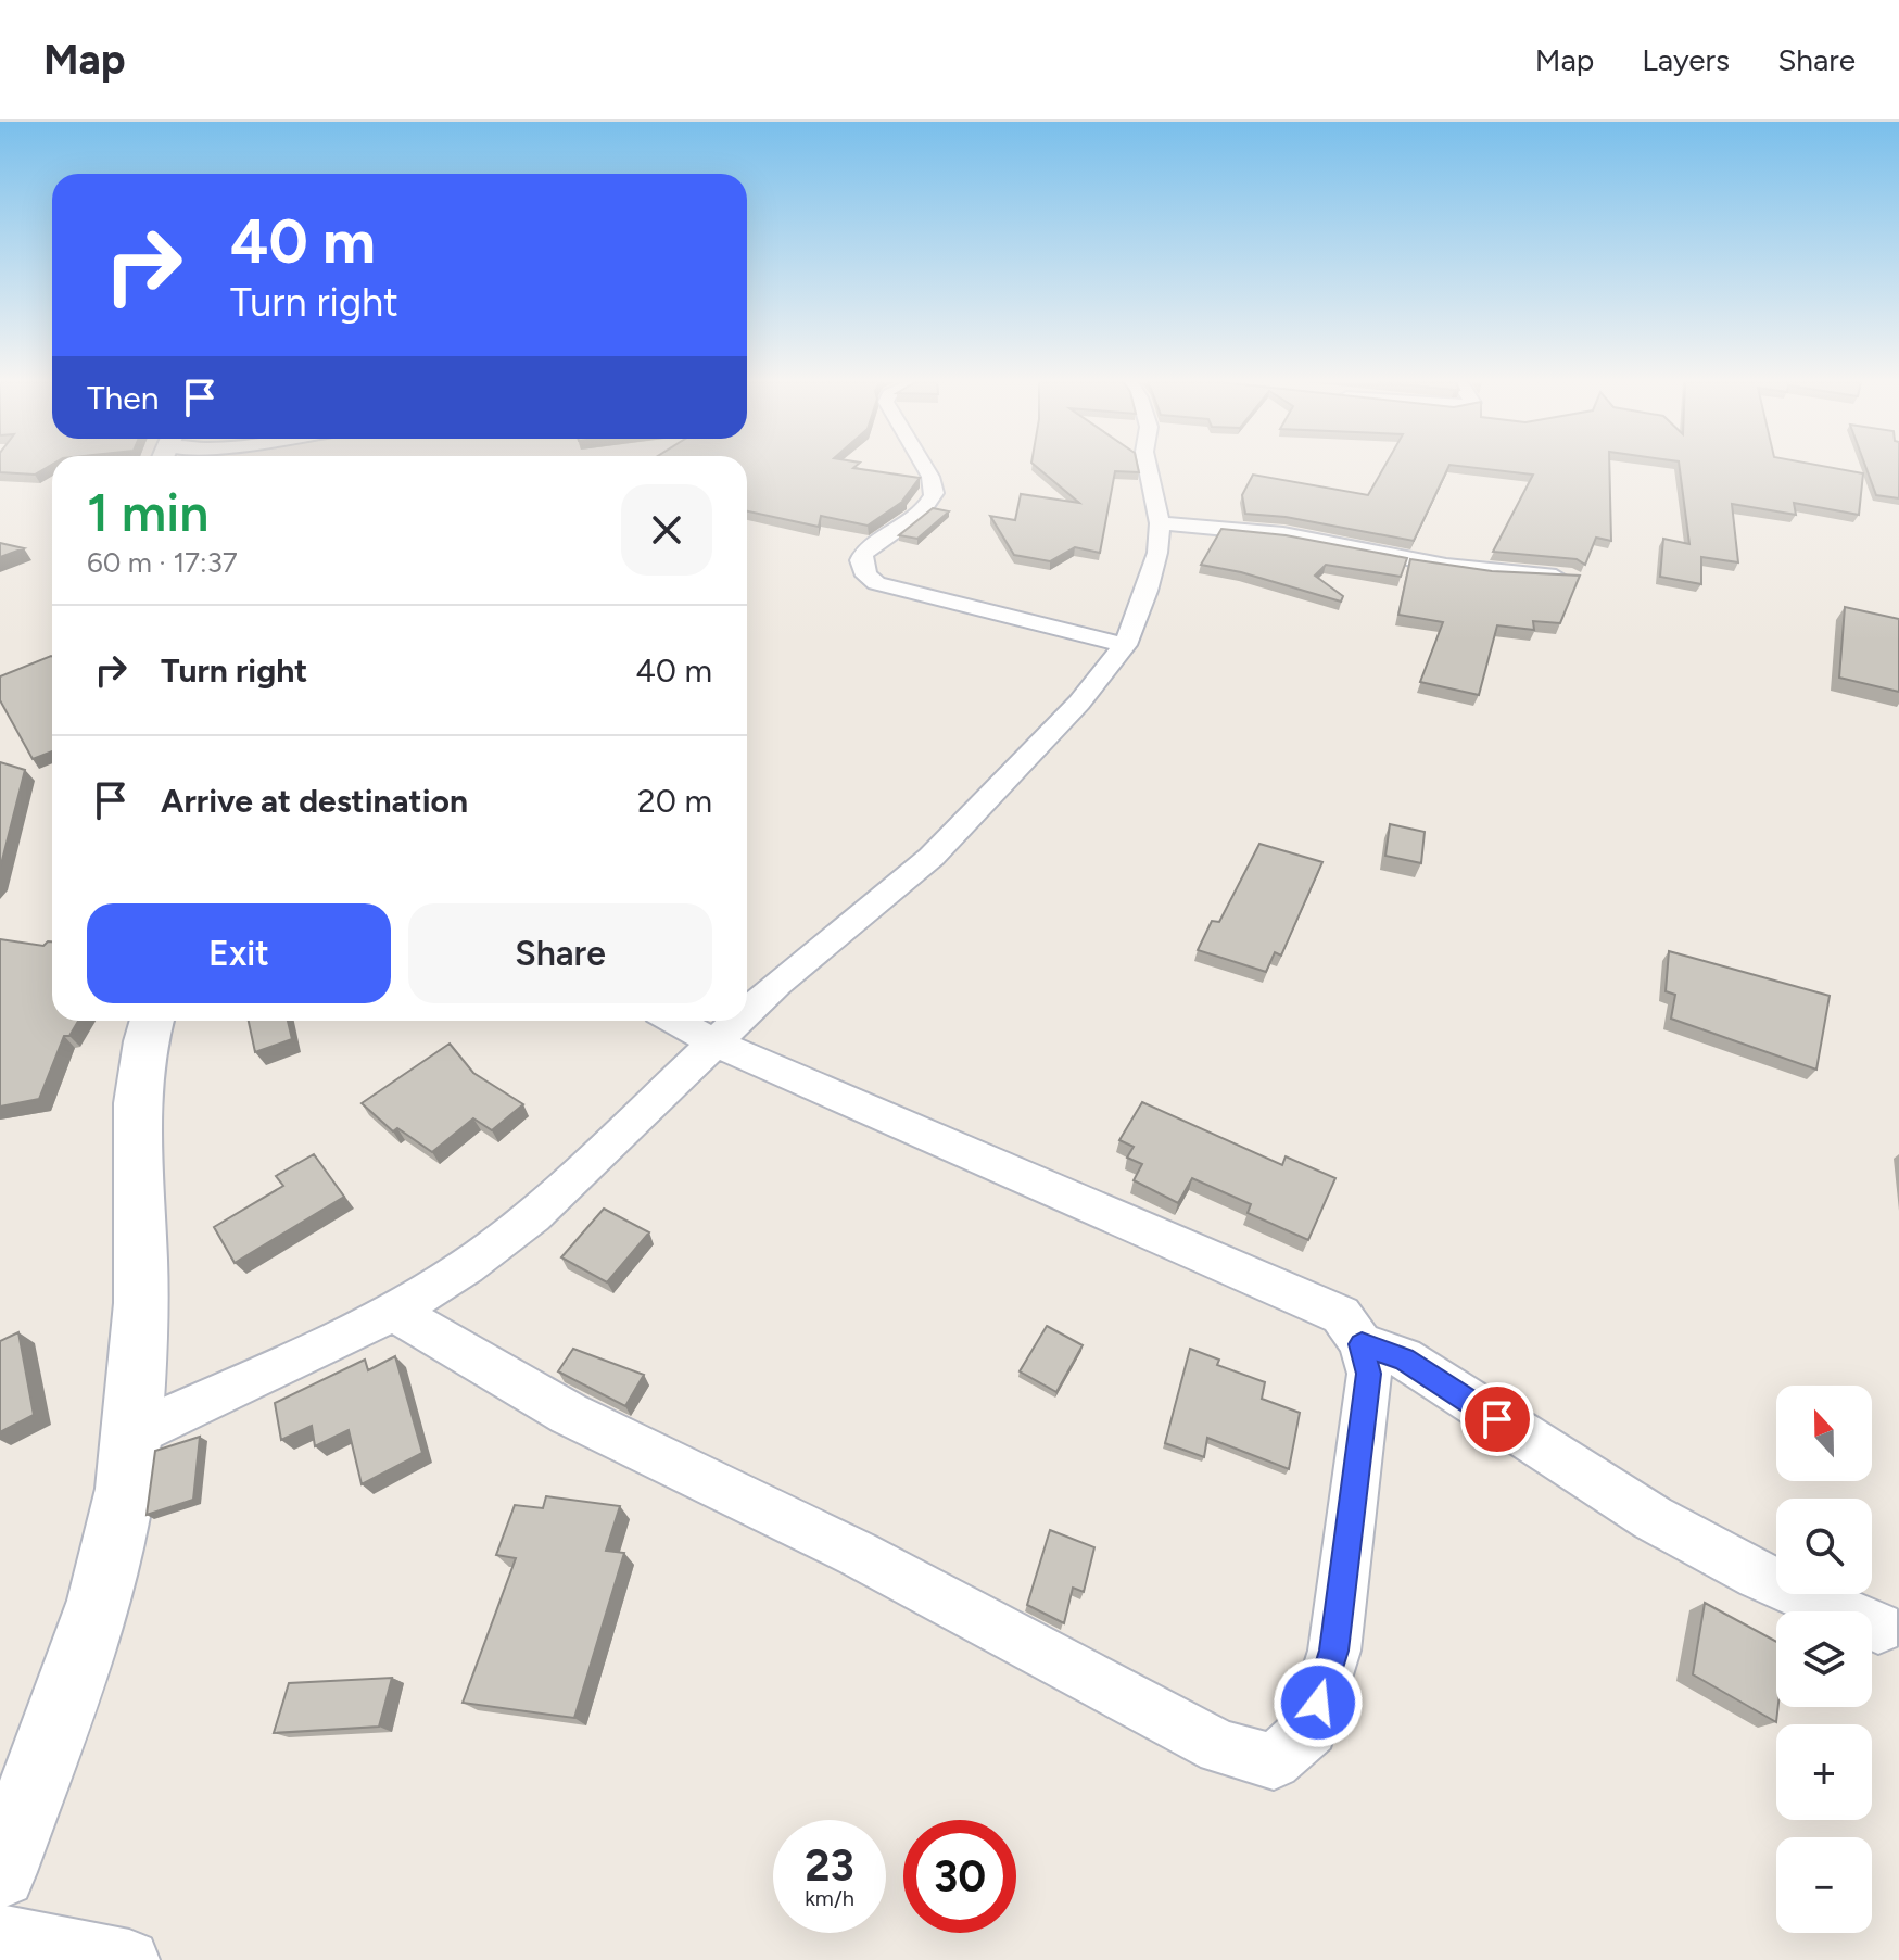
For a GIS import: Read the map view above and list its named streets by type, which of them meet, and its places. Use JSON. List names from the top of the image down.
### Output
{
  "north": "top",
  "page": {
    "header": "Map",
    "nav": ["Map", "Layers", "Share"],
    "turn": ["40 m", "Turn right"],
    "then": "Then",
    "heading": ["1 min", "60 m · 17:37"],
    "list": [
      {
        "name": "Turn right",
        "value": "40 m"
      },
      {
        "name": "Arrive at destination",
        "value": "20 m"
      }
    ],
    "buttons": ["Exit", "Share"],
    "map_buttons": ["+", "−"],
    "speed": "23 km/h",
    "limit": "30"
  }
}
